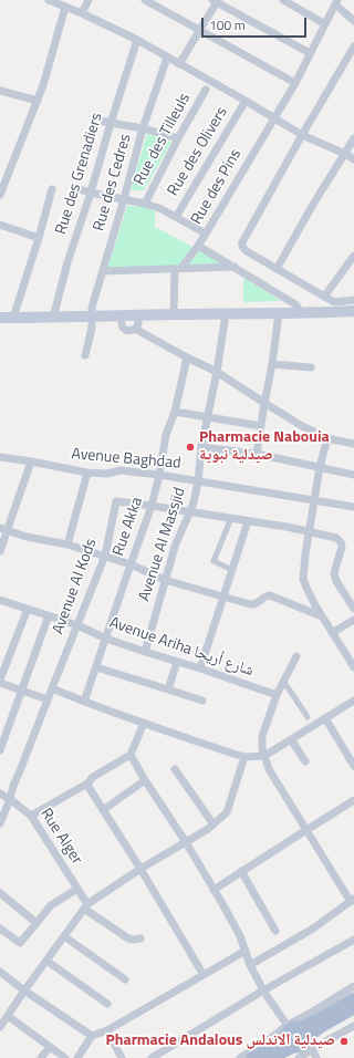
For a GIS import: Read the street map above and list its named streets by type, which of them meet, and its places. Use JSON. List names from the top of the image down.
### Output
{
  "streets": {
    "street": [
      "Rue des Tilleuls",
      "Rue des Olivers",
      "Rue des Grenadiers",
      "Rue des Cedres",
      "Rue des Pins",
      "Avenue Baghdad",
      "Rue Akka",
      "Avenue Al Massjid",
      "Avenue Al Kods",
      "Avenue Ariha شارع أريحا",
      "Rue Alger"
    ]
  },
  "crossings": [
    ["Avenue Baghdad", "Rue Akka"],
    ["Avenue Baghdad", "Avenue Al Massjid"],
    ["Rue Akka", "Avenue Al Kods"],
    ["Rue Akka", "Avenue Ariha شارع أريحا"],
    ["Avenue Al Massjid", "Avenue Ariha شارع أريحا"],
    ["Avenue Al Kods", "Avenue Ariha شارع أريحا"],
    ["Avenue Al Kods", "Rue Alger"]
  ],
  "places": ["Pharmacie Nabouia صيدلية نبوية", "Pharmacie Andalous صيدلية الاندلس"],
  "scale_bar": "100 m"
}
